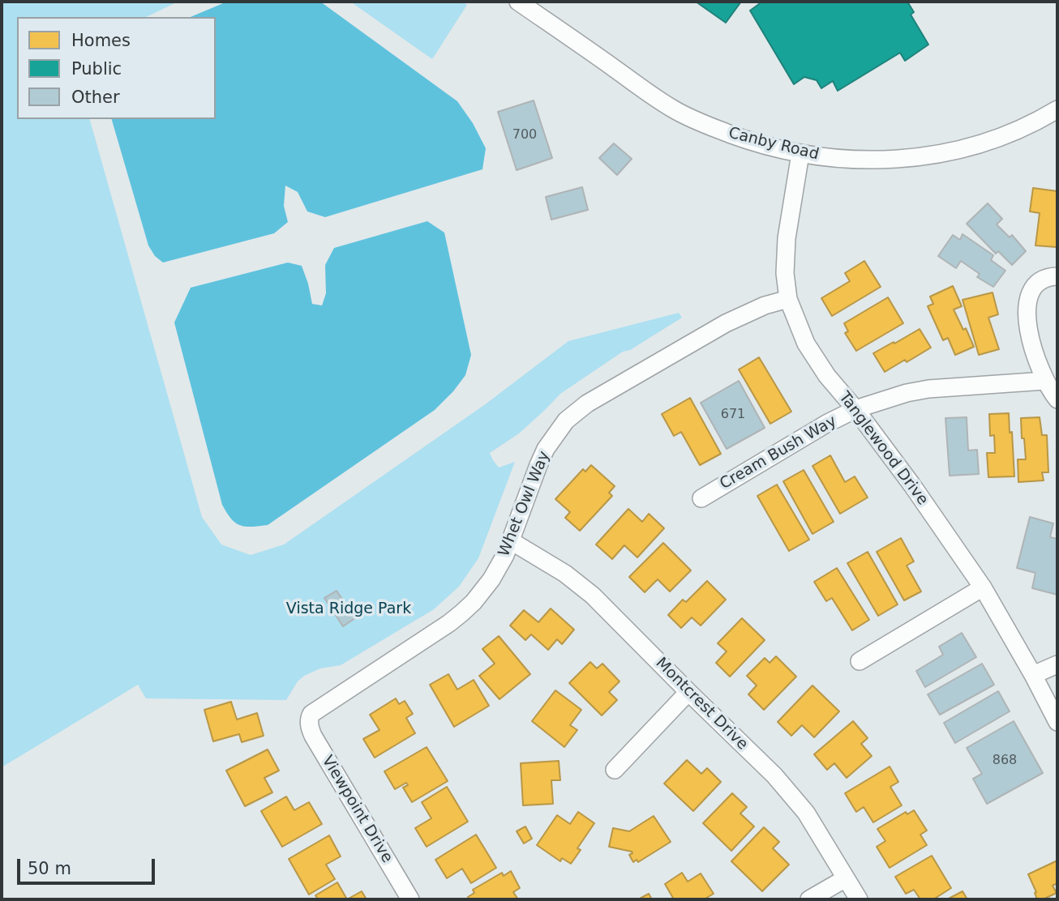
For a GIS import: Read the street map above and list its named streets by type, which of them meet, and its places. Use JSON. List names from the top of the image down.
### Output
{
  "streets": {
    "street": [
      "Canby Road",
      "Tanglewood Drive",
      "Cream Bush Way",
      "Whet Owl Way",
      "Montcrest Drive",
      "Viewpoint Drive"
    ]
  },
  "crossings": [
    ["Canby Road", "Tanglewood Drive"],
    ["Tanglewood Drive", "Cream Bush Way"],
    ["Tanglewood Drive", "Whet Owl Way"],
    ["Whet Owl Way", "Montcrest Drive"],
    ["Whet Owl Way", "Viewpoint Drive"]
  ],
  "parks": ["Vista Ridge Park"],
  "house_numbers": ["700", "671", "868"],
  "legend": ["Homes", "Public", "Other"],
  "scale_bar": "50 m"
}
